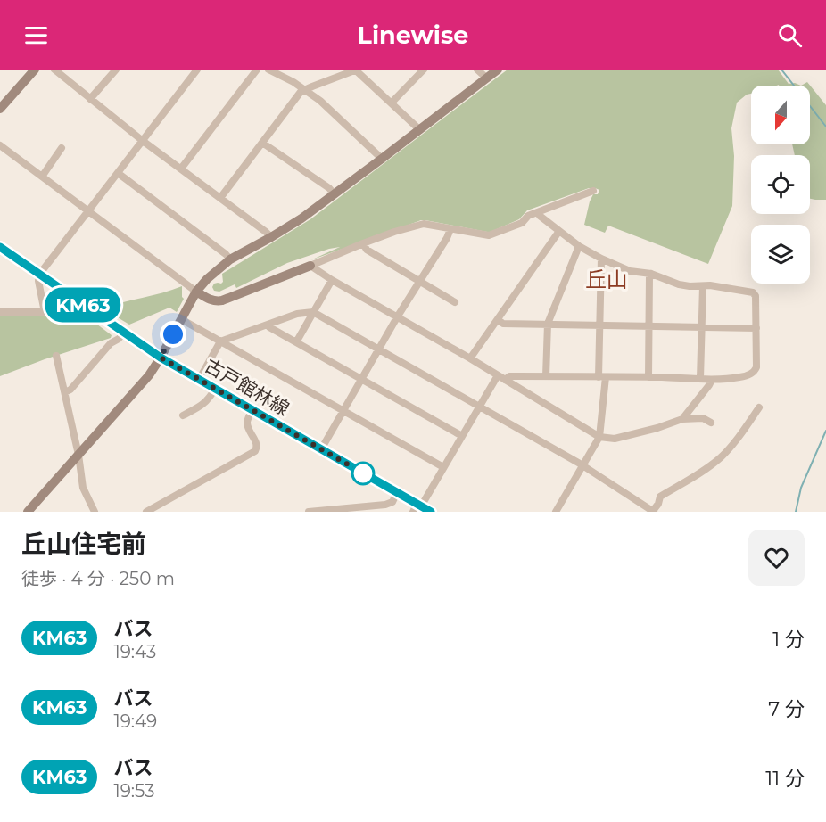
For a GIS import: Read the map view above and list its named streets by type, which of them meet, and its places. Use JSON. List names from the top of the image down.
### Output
{
  "streets": {
    "street": ["古戸館林線"]
  },
  "districts": ["丘山"],
  "lines": ["bus line KM63"],
  "north": "bottom",
  "page": {
    "header": "Linewise",
    "on_map": "KM63",
    "heading": ["丘山住宅前", "徒歩 · 4 分 · 250 m"],
    "list": [
      {
        "mark": "KM63",
        "name": "バス",
        "note": "19:43",
        "value": "1 分"
      },
      {
        "mark": "KM63",
        "name": "バス",
        "note": "19:49",
        "value": "7 分"
      },
      {
        "mark": "KM63",
        "name": "バス",
        "note": "19:53",
        "value": "11 分"
      }
    ]
  }
}
